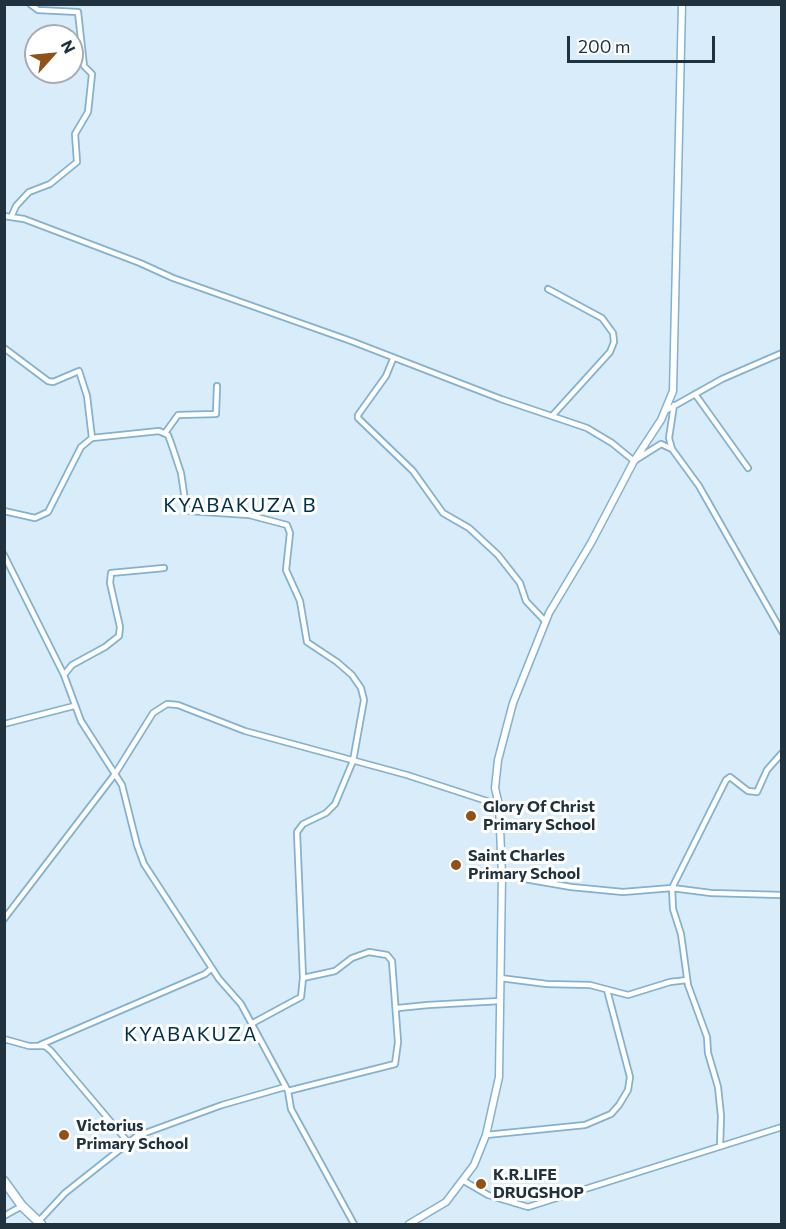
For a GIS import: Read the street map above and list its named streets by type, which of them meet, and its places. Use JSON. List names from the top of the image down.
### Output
{
  "districts": ["KYABAKUZA B", "KYABAKUZA"],
  "places": [
    "Glory Of Christ Primary School",
    "Saint Charles Primary School",
    "Victorius Primary School",
    "K.R.LIFE DRUGSHOP"
  ],
  "scale_bar": "200 m",
  "north": "top right"
}
